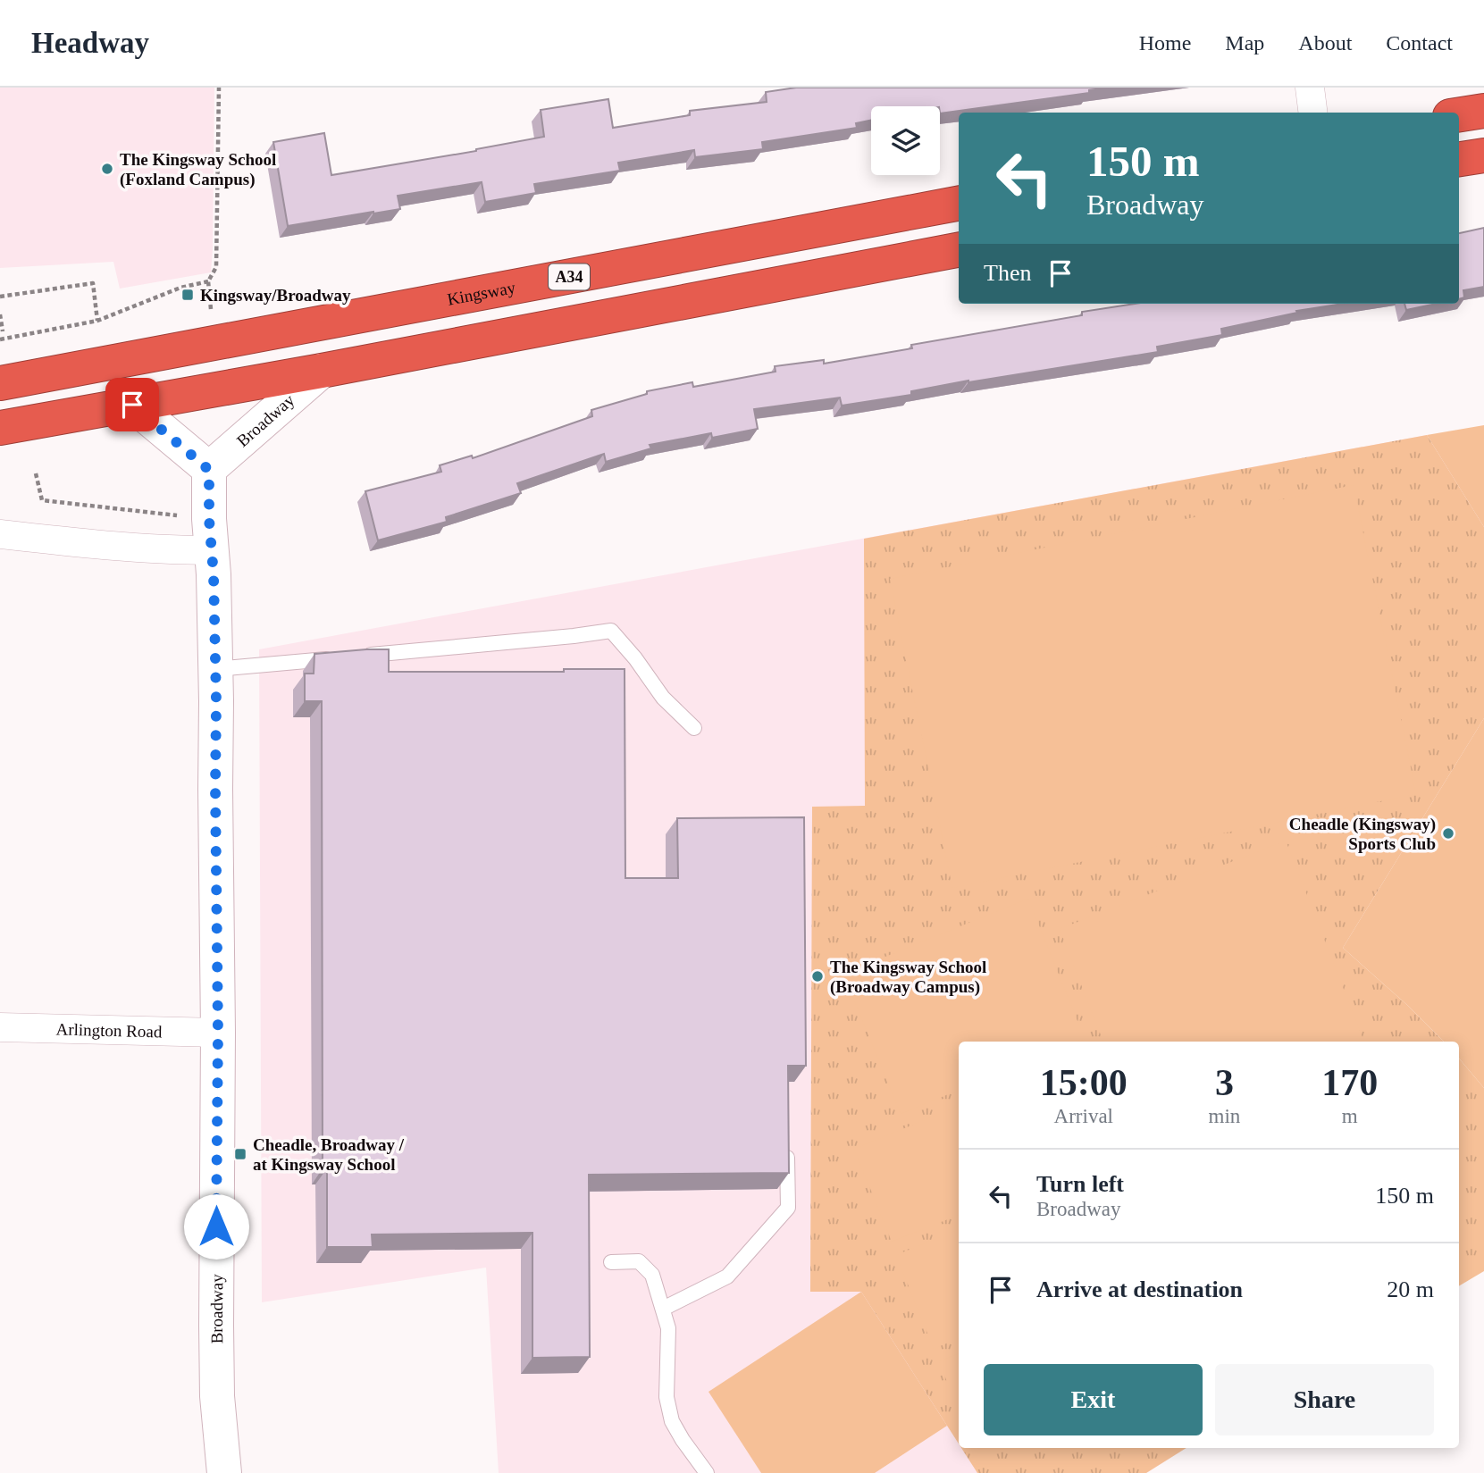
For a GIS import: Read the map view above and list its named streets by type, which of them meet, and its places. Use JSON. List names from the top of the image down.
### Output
{
  "streets": {
    "highway": ["A34", "Kingsway"],
    "street": ["Broadway", "Arlington Road"]
  },
  "crossings": [
    ["Broadway", "Arlington Road"]
  ],
  "places": {
    "other": ["The Kingsway School (Foxland Campus)", "Cheadle (Kingsway) Sports Club", "The Kingsway School (Broadway Campus)"],
    "transit": ["Kingsway/Broadway", "Cheadle, Broadway / at Kingsway School"]
  },
  "page": {
    "header": "Headway",
    "nav": [
      "Home",
      "Map",
      "About",
      "Contact"
    ],
    "turn": ["150 m", "Broadway"],
    "then": "Then",
    "eta": [
      "15:00",
      "Arrival",
      "3",
      "min",
      "170",
      "m"
    ],
    "list": [
      {
        "name": "Turn left",
        "note": "Broadway",
        "value": "150 m"
      },
      {
        "name": "Arrive at destination",
        "value": "20 m"
      }
    ],
    "buttons": ["Exit", "Share"]
  }
}
